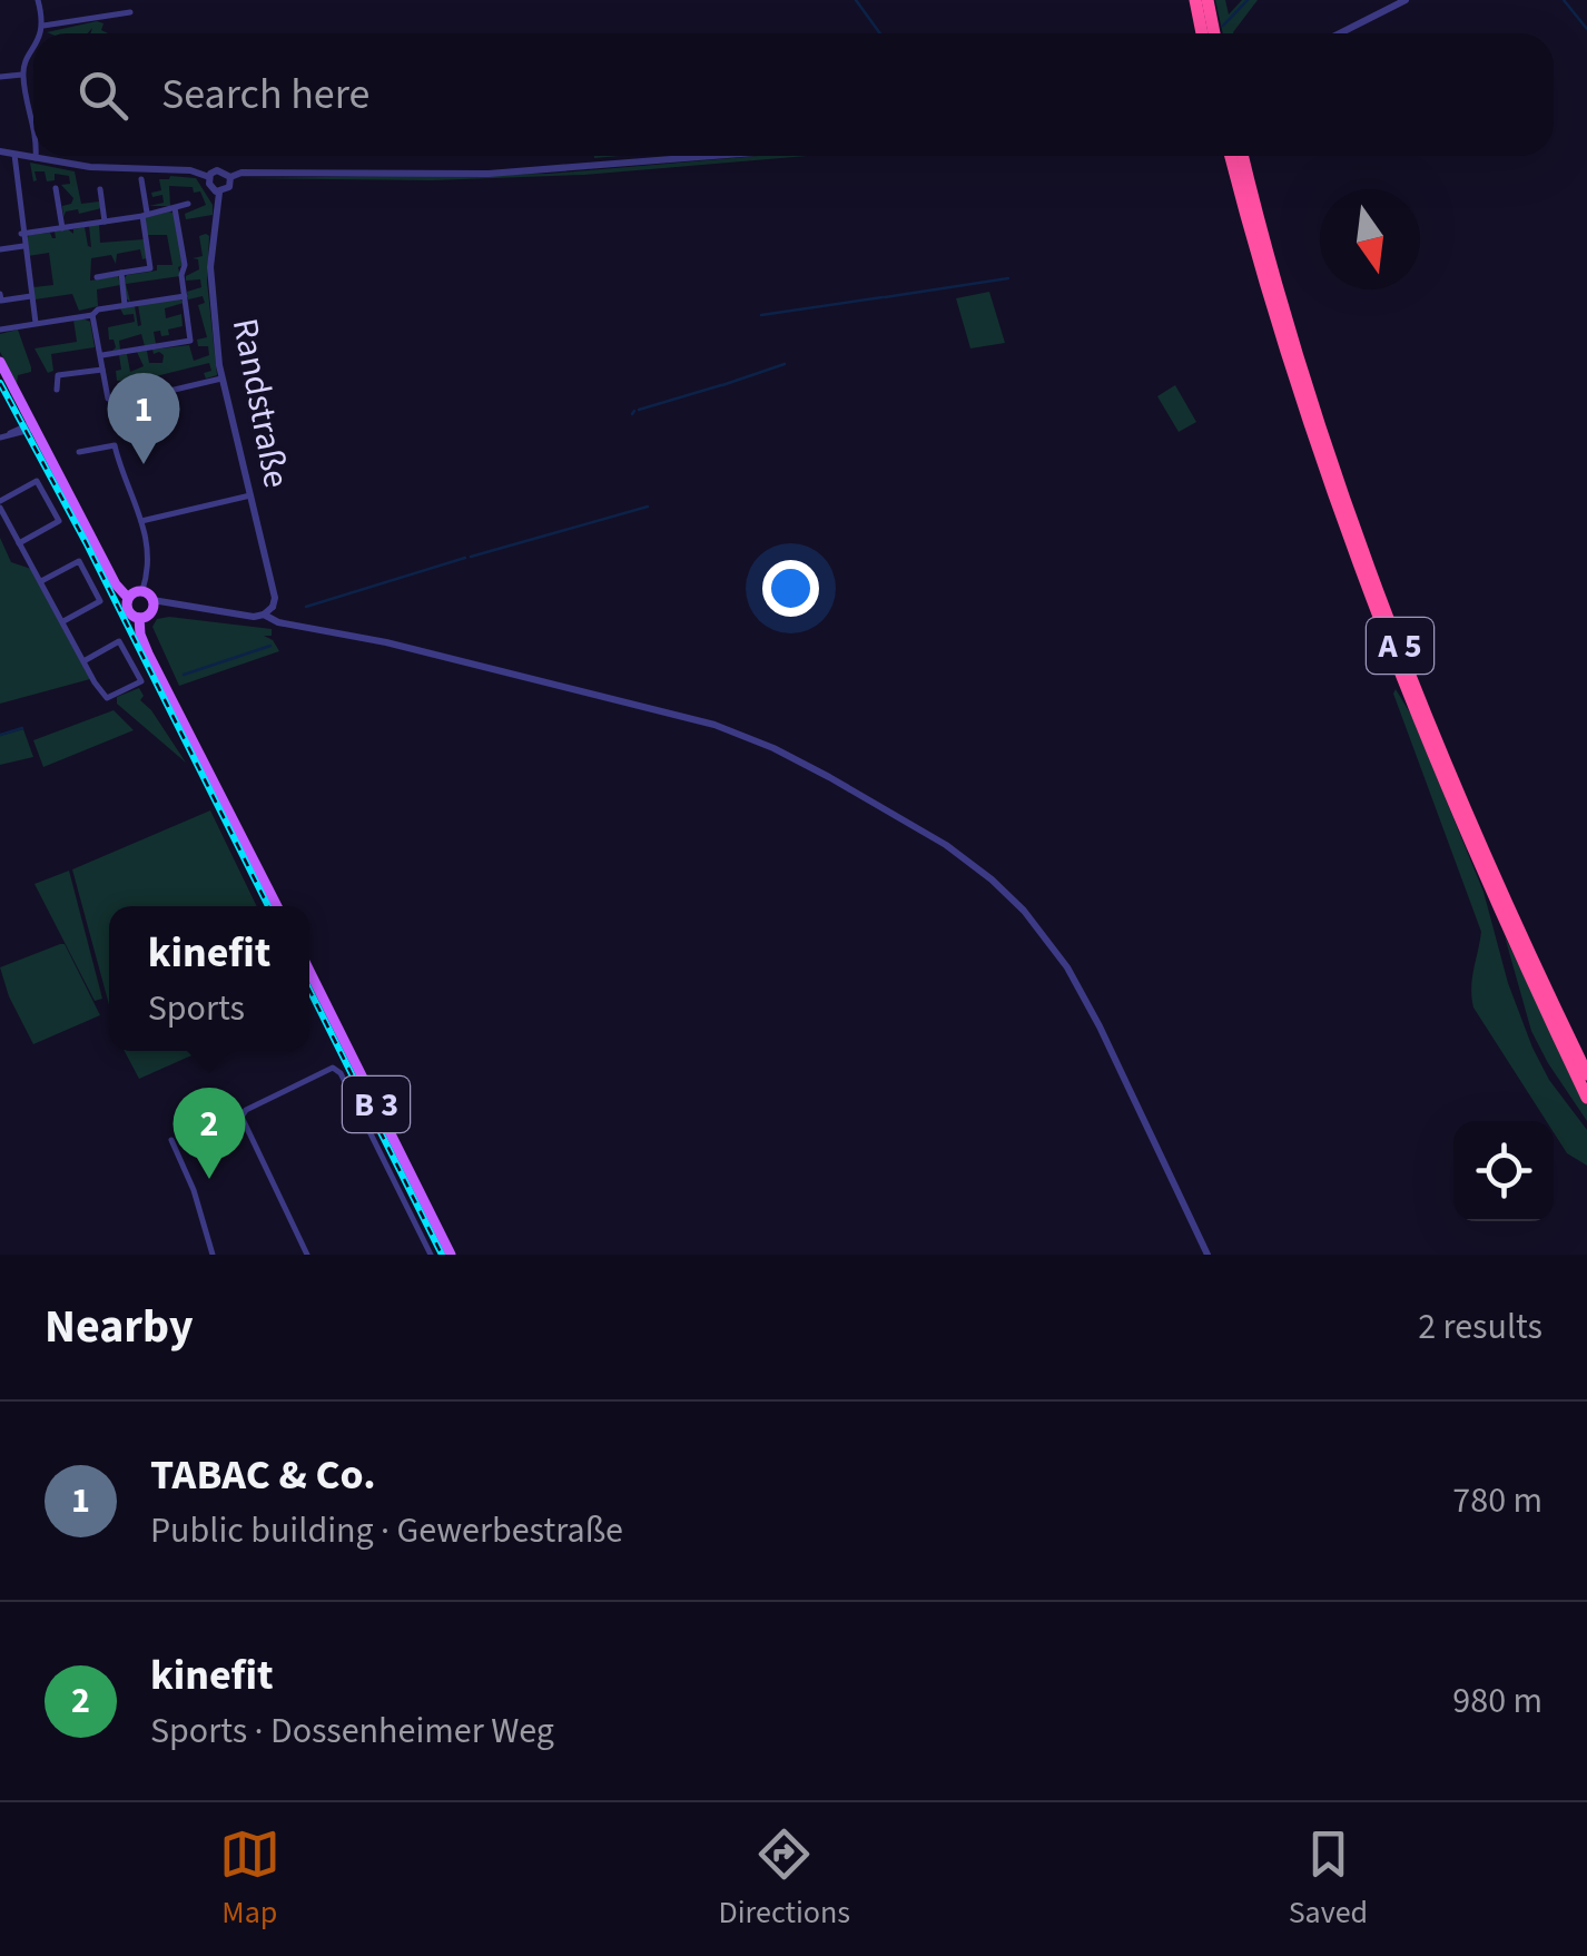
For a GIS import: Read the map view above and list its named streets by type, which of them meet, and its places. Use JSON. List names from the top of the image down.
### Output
{
  "streets": {
    "highway": ["A 5"],
    "main road": ["B 3"],
    "street": ["Randstraße"]
  },
  "north": "bottom",
  "page": {
    "search": "Search here",
    "pins": ["1", "2"],
    "popup": ["kinefit", "Sports"],
    "heading": ["Nearby", "2 results"],
    "list": [
      {
        "mark": "1",
        "name": "TABAC & Co.",
        "note": "Public building · Gewerbestraße",
        "value": "780 m"
      },
      {
        "mark": "2",
        "name": "kinefit",
        "note": "Sports · Dossenheimer Weg",
        "value": "980 m"
      }
    ],
    "nav": ["Map", "Directions", "Saved"]
  }
}
